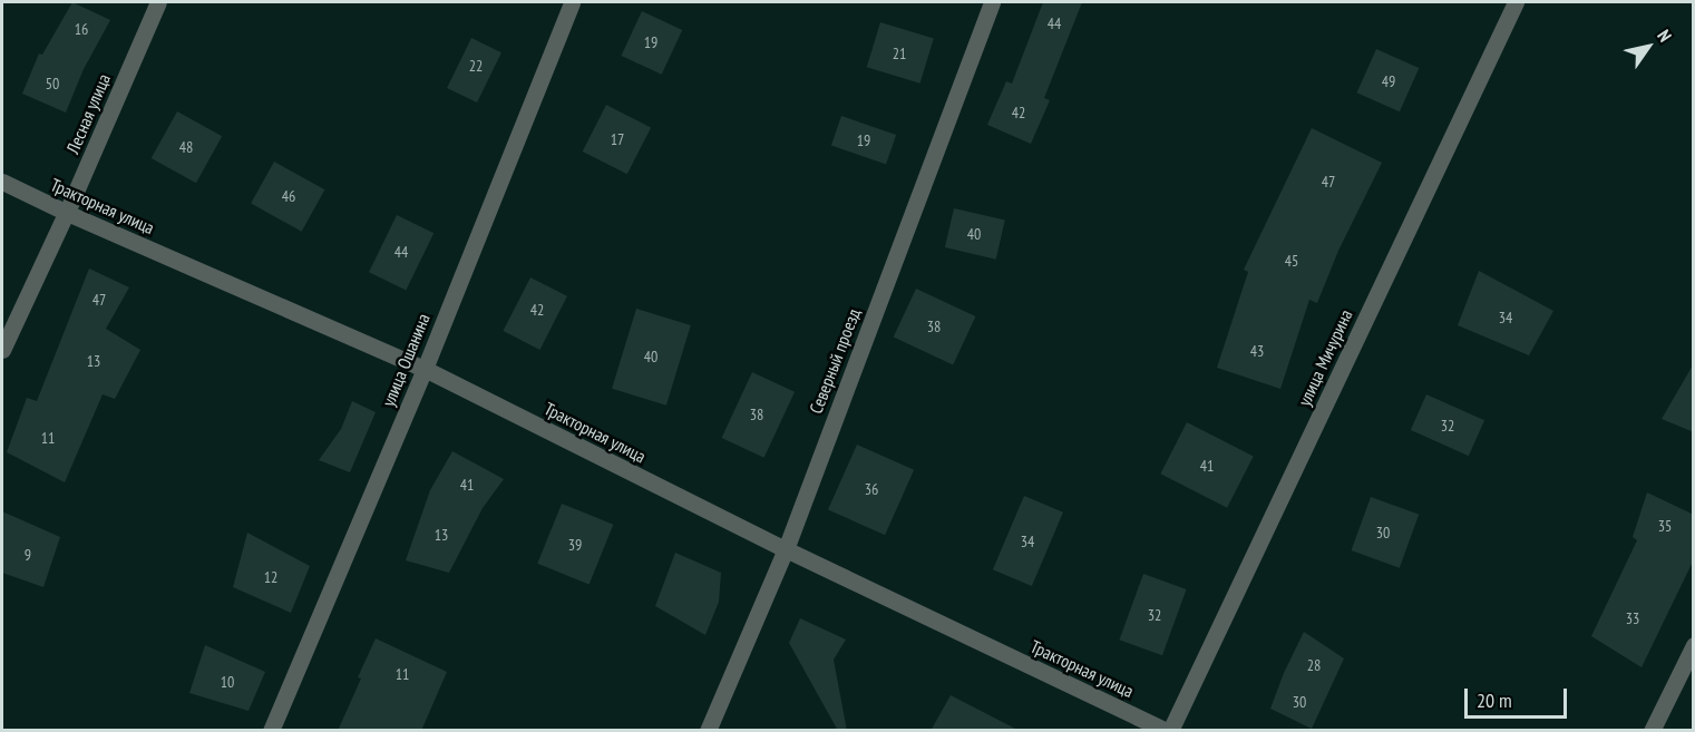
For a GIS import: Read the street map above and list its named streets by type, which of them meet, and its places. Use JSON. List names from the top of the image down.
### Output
{
  "streets": {
    "street": [
      "Лесная улица",
      "Тракторная улица",
      "улица Мичурина",
      "улица Ошанина",
      "Северный проезд"
    ]
  },
  "crossings": [
    ["Лесная улица", "Тракторная улица"],
    ["Тракторная улица", "улица Мичурина"],
    ["Тракторная улица", "улица Ошанина"],
    ["Тракторная улица", "Северный проезд"]
  ],
  "house_numbers": [
    "44",
    "16",
    "19",
    "21",
    "22",
    "49",
    "50",
    "42",
    "17",
    "19",
    "48",
    "47",
    "46",
    "40",
    "44",
    "45",
    "47",
    "42",
    "34",
    "38",
    "43",
    "40",
    "13",
    "38",
    "32",
    "11",
    "41",
    "41",
    "36",
    "35",
    "30",
    "13",
    "34",
    "39",
    "9",
    "12",
    "32",
    "33",
    "28",
    "11",
    "10",
    "30"
  ],
  "scale_bar": "20 m",
  "north": "top right"
}
